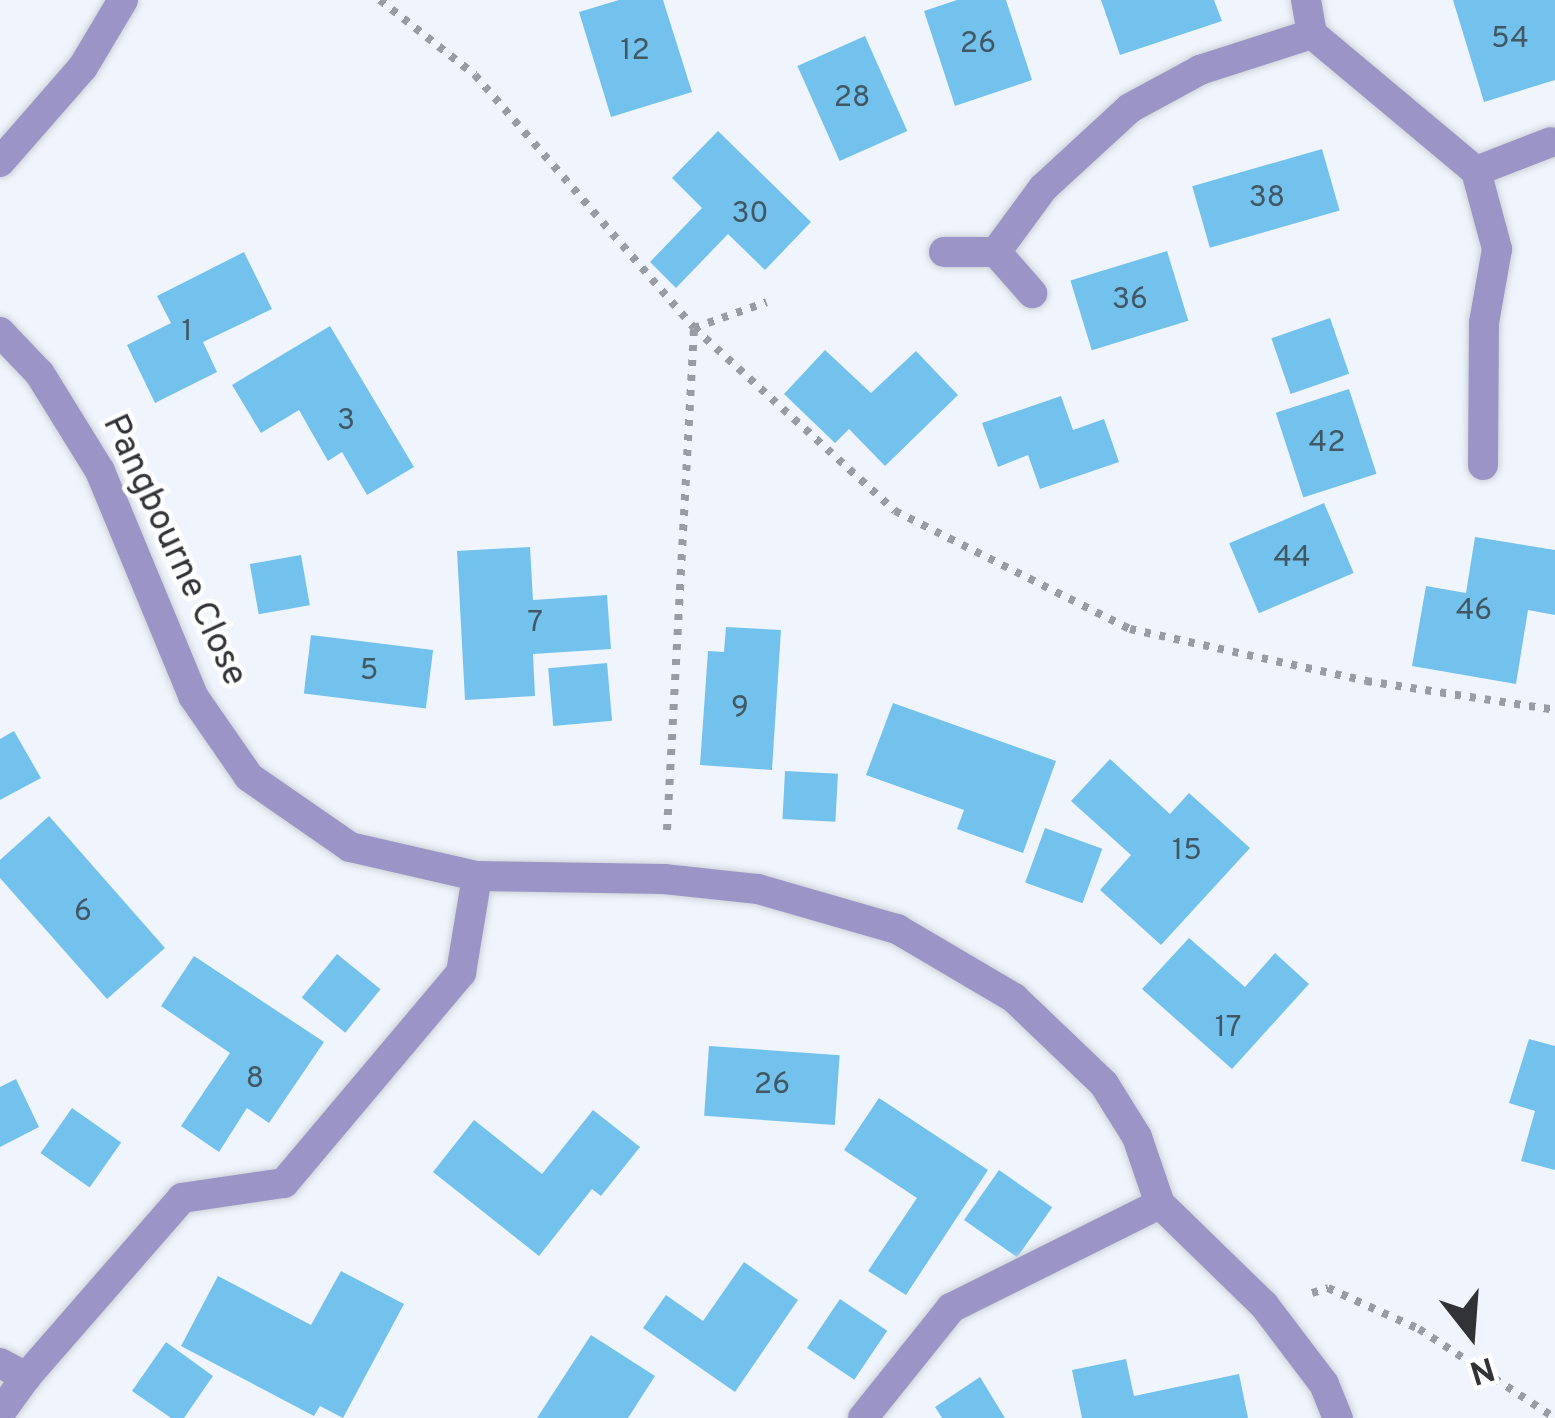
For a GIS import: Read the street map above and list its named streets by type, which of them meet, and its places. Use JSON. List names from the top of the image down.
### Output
{
  "streets": {
    "street": ["Pangbourne Close"]
  },
  "house_numbers": [
    "54",
    "26",
    "12",
    "28",
    "38",
    "30",
    "36",
    "1",
    "3",
    "42",
    "44",
    "46",
    "7",
    "5",
    "9",
    "15",
    "6",
    "17",
    "8",
    "26"
  ],
  "north": "bottom"
}
